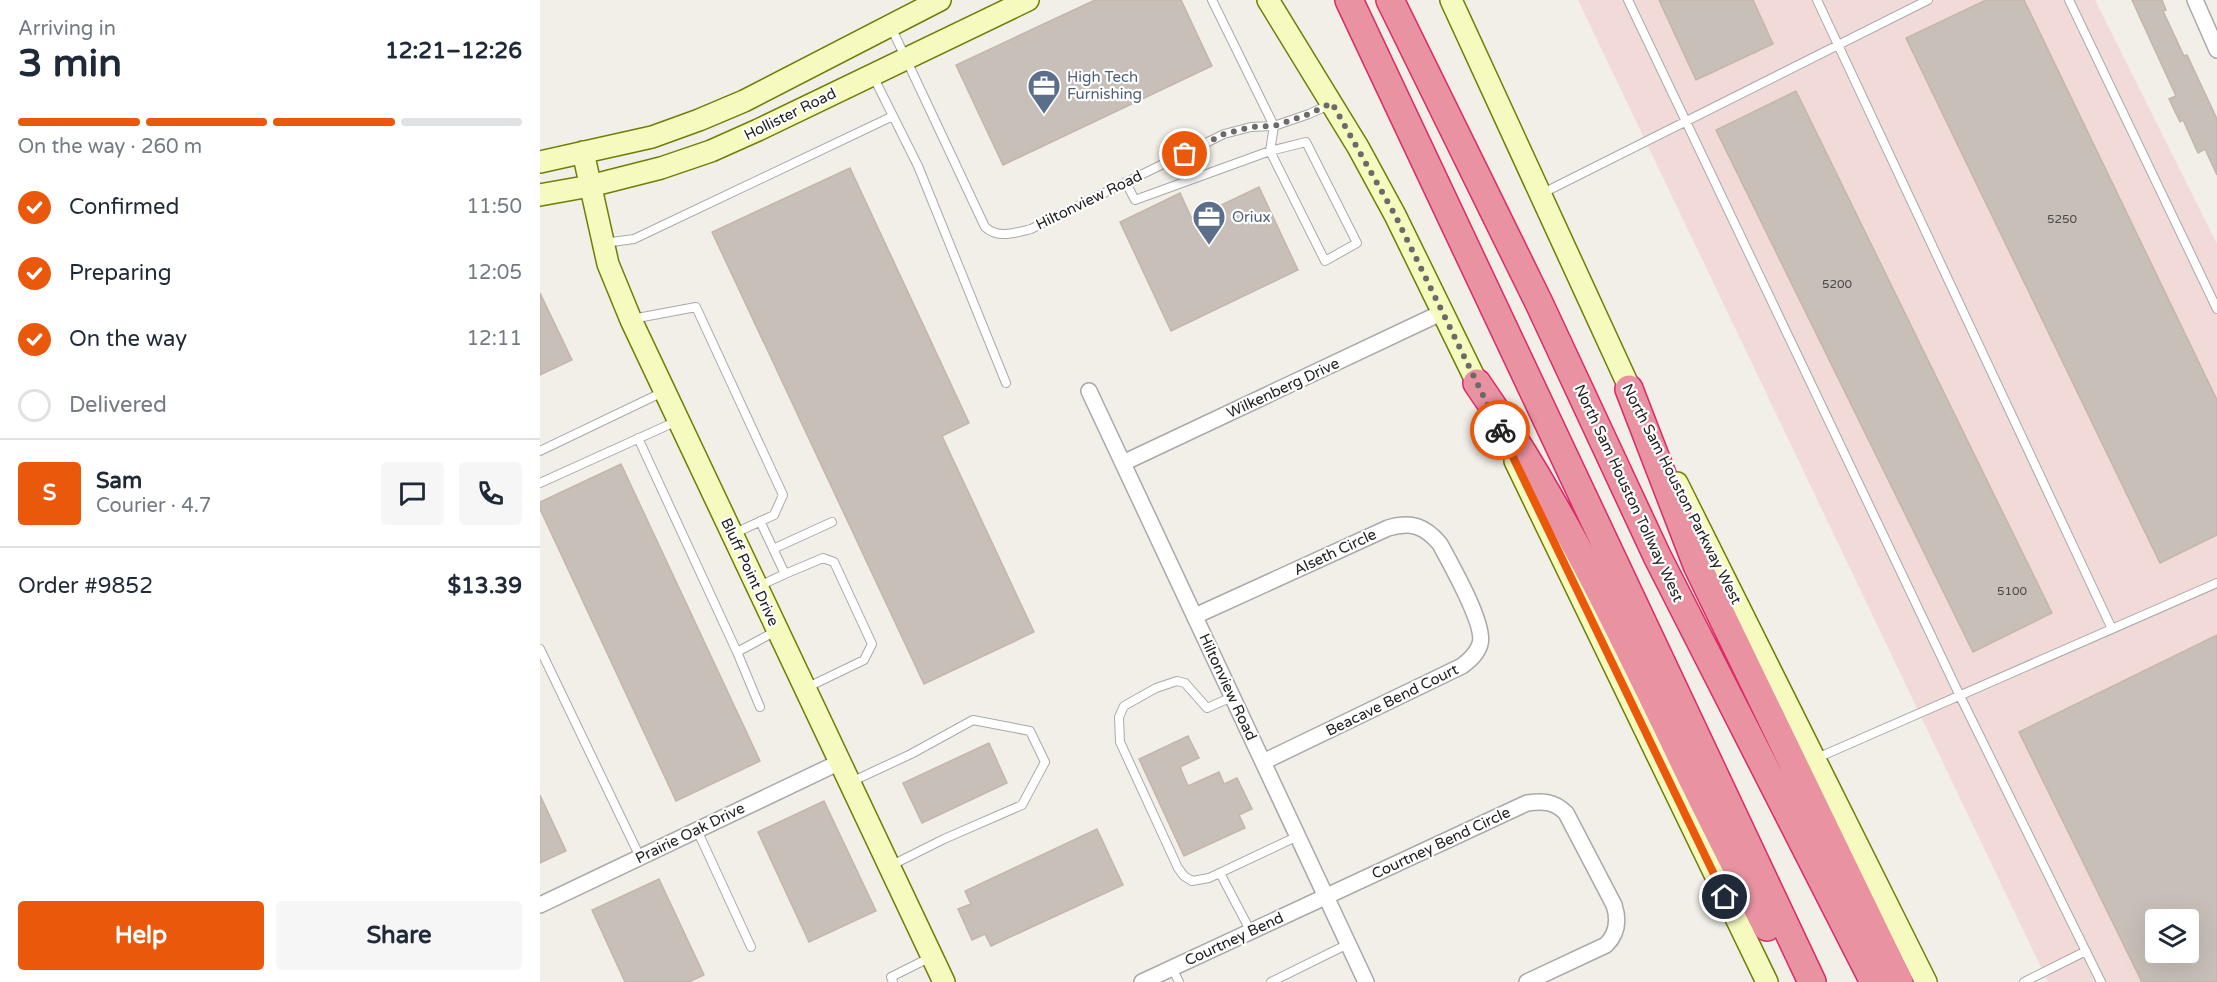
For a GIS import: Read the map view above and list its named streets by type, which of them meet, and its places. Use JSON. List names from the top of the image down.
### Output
{
  "streets": {
    "highway": ["North Sam Houston Tollway West"],
    "main road": ["Hollister Road", "North Sam Houston Parkway West", "Bluff Point Drive"],
    "street": [
      "Hiltonview Road",
      "Wilkenberg Drive",
      "Alseth Circle",
      "Beacave Bend Court",
      "Prairie Oak Drive",
      "Courtney Bend Circle",
      "Courtney Bend"
    ]
  },
  "crossings": [
    ["Hollister Road", "Hiltonview Road"],
    ["Hollister Road", "Bluff Point Drive"],
    ["Hiltonview Road", "Wilkenberg Drive"],
    ["Hiltonview Road", "Alseth Circle"],
    ["Hiltonview Road", "Beacave Bend Court"],
    ["Hiltonview Road", "Courtney Bend Circle"],
    ["Hiltonview Road", "Courtney Bend"],
    ["Alseth Circle", "Beacave Bend Court"],
    ["Bluff Point Drive", "Prairie Oak Drive"],
    ["Courtney Bend Circle", "Courtney Bend"]
  ],
  "places": {
    "office": ["High Tech Furnishing", "Oriux"]
  },
  "house_numbers": ["5250", "5200", "5100"],
  "page": {
    "heading": ["3 min", "Arriving in", "12:21–12:26"],
    "panel": [
      "Sam",
      "Courier · 4.7",
      "Order #9852",
      "$13.39"
    ],
    "bar": "On the way · 260 m",
    "list": [
      ["Confirmed", "11:50"],
      ["Preparing", "12:05"],
      ["On the way", "12:11"],
      "Delivered"
    ],
    "round": "S",
    "buttons": ["Help", "Share"]
  }
}
